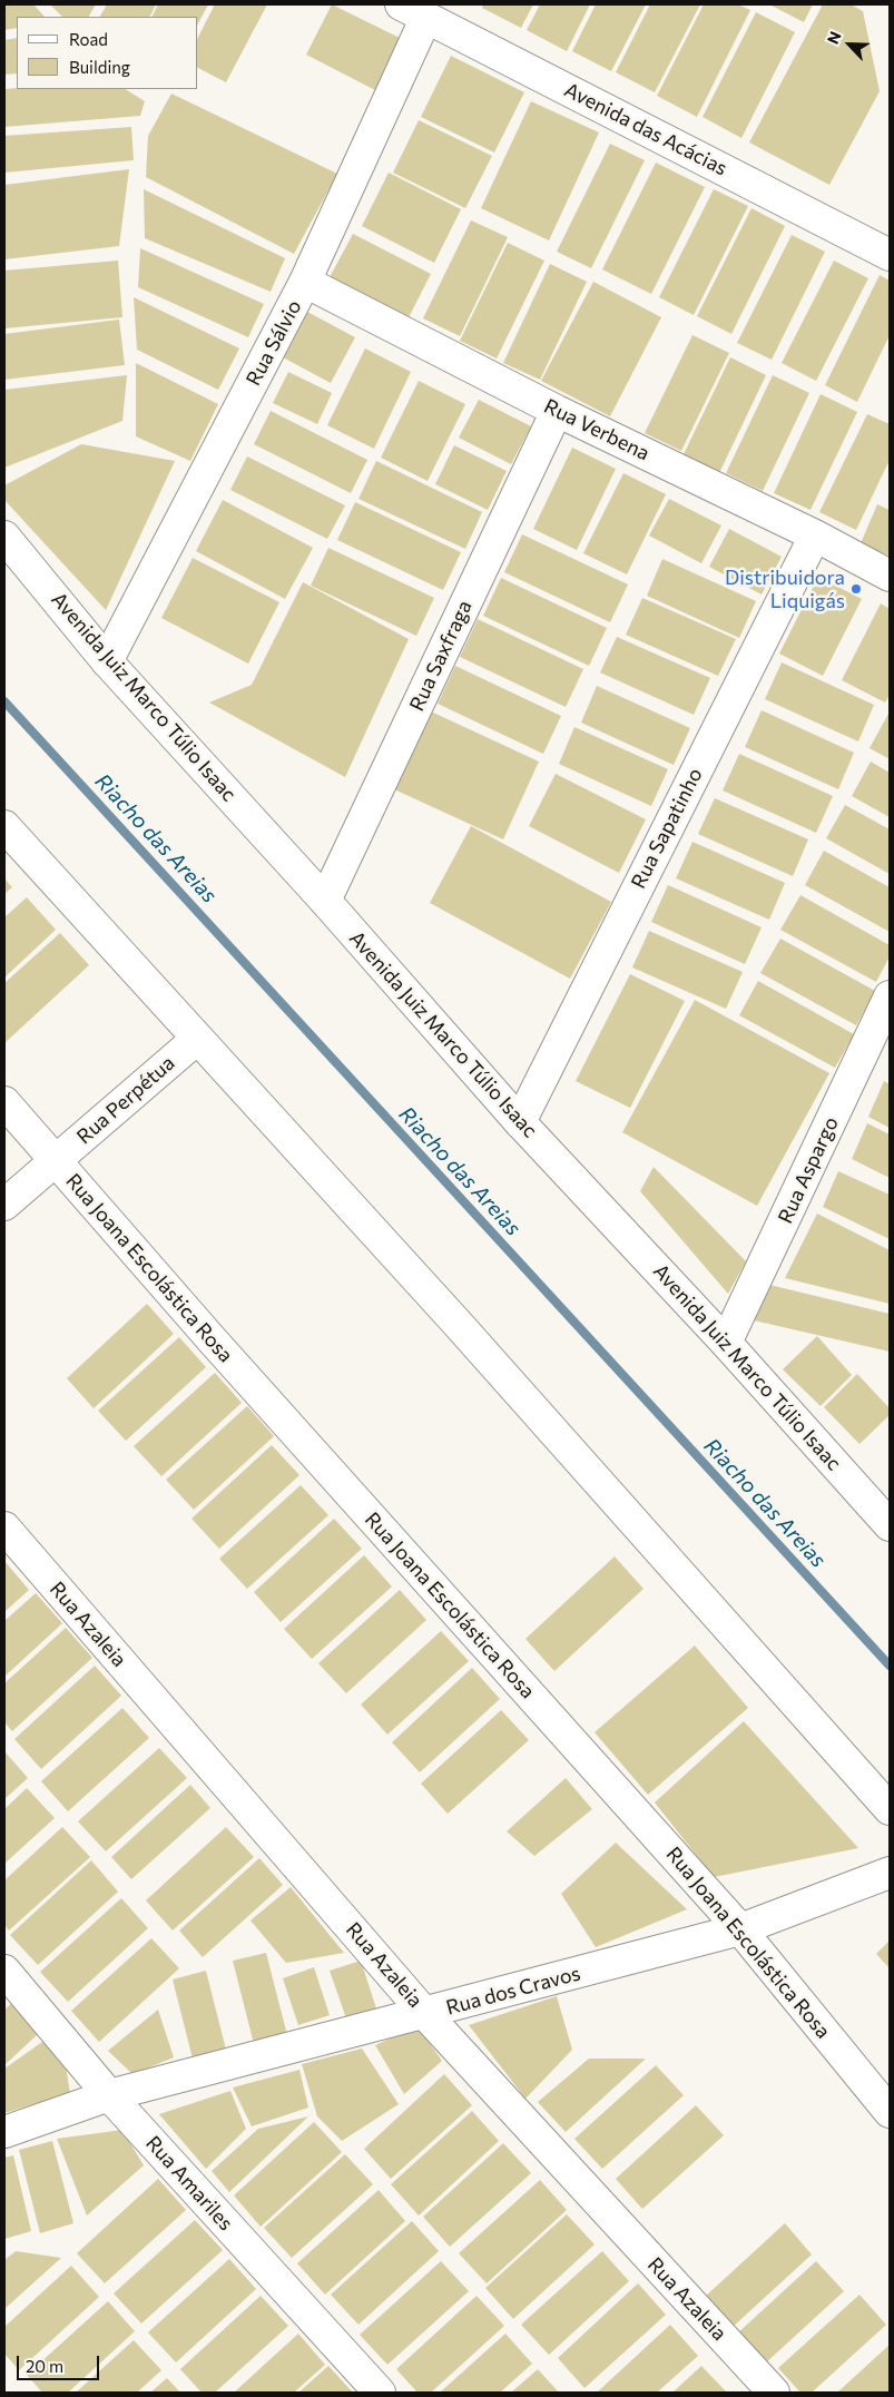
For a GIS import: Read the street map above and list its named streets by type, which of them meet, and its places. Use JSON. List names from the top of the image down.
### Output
{
  "streets": {
    "street": [
      "Avenida das Acácias",
      "Rua Sálvio",
      "Rua Verbena",
      "Rua Saxfraga",
      "Avenida Juiz Marco Túlio Isaac",
      "Rua Sapatinho",
      "Rua Perpétua",
      "Rua Aspargo",
      "Rua Joana Escolástica Rosa",
      "Rua Azaleia",
      "Rua dos Cravos",
      "Rua Amariles"
    ]
  },
  "crossings": [
    ["Avenida das Acácias", "Rua Sálvio"],
    ["Rua Sálvio", "Rua Verbena"],
    ["Rua Sálvio", "Avenida Juiz Marco Túlio Isaac"],
    ["Rua Verbena", "Rua Saxfraga"],
    ["Rua Verbena", "Rua Sapatinho"],
    ["Rua Saxfraga", "Avenida Juiz Marco Túlio Isaac"],
    ["Avenida Juiz Marco Túlio Isaac", "Rua Sapatinho"],
    ["Avenida Juiz Marco Túlio Isaac", "Rua Aspargo"],
    ["Rua Perpétua", "Rua Joana Escolástica Rosa"],
    ["Rua Joana Escolástica Rosa", "Rua dos Cravos"],
    ["Rua Azaleia", "Rua dos Cravos"],
    ["Rua dos Cravos", "Rua Amariles"]
  ],
  "water": ["Riacho das Areias"],
  "places": ["Distribuidora Liquigás"],
  "legend": ["Road", "Building"],
  "scale_bar": "20 m",
  "north": "top left"
}
